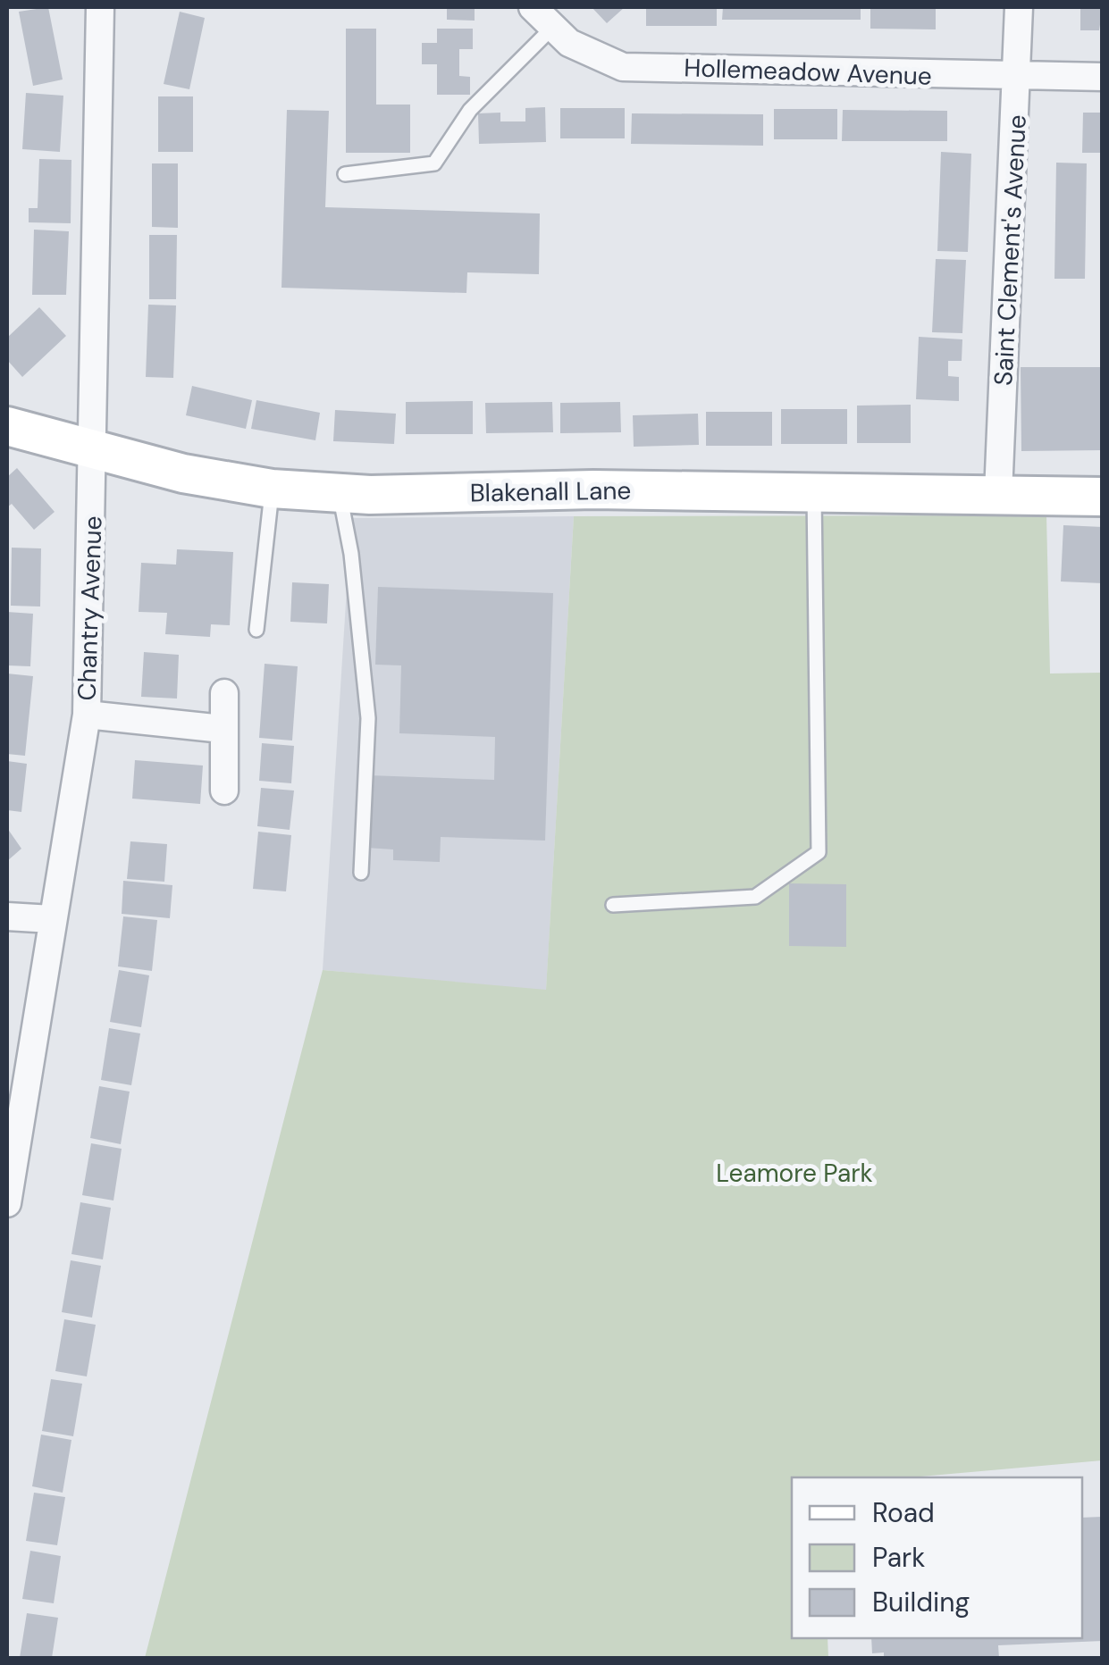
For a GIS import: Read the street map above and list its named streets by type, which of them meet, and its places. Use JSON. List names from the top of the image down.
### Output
{
  "streets": {
    "street": [
      "Hollemeadow Avenue",
      "Saint Clement's Avenue",
      "Blakenall Lane",
      "Chantry Avenue"
    ]
  },
  "crossings": [
    ["Hollemeadow Avenue", "Saint Clement's Avenue"],
    ["Saint Clement's Avenue", "Blakenall Lane"],
    ["Blakenall Lane", "Chantry Avenue"]
  ],
  "parks": ["Leamore Park"],
  "legend": ["Road", "Park", "Building"]
}
